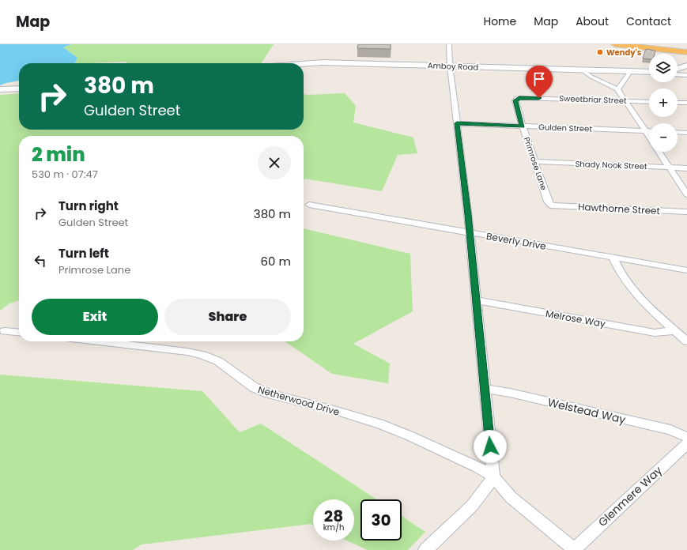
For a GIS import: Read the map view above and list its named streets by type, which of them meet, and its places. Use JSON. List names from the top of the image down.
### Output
{
  "streets": {
    "main road": ["Amboy Road"],
    "street": [
      "Sweetbriar Street",
      "Gulden Street",
      "Primrose Lane",
      "Shady Nook Street",
      "Hawthorne Street",
      "Beverly Drive",
      "Melrose Way",
      "Netherwood Drive",
      "Welstead Way",
      "Glenmere Way"
    ]
  },
  "crossings": [
    ["Sweetbriar Street", "Primrose Lane"],
    ["Gulden Street", "Primrose Lane"],
    ["Primrose Lane", "Shady Nook Street"],
    ["Primrose Lane", "Hawthorne Street"],
    ["Netherwood Drive", "Glenmere Way"]
  ],
  "places": ["Wendy's"],
  "page": {
    "header": "Map",
    "nav": [
      "Home",
      "Map",
      "About",
      "Contact"
    ],
    "map_buttons": ["+", "−"],
    "turn": ["380 m", "Gulden Street"],
    "heading": ["2 min", "530 m · 07:47"],
    "list": [
      {
        "name": "Turn right",
        "note": "Gulden Street",
        "value": "380 m"
      },
      {
        "name": "Turn left",
        "note": "Primrose Lane",
        "value": "60 m"
      }
    ],
    "buttons": ["Exit", "Share"],
    "speed": "28 km/h",
    "limit": "30"
  }
}
